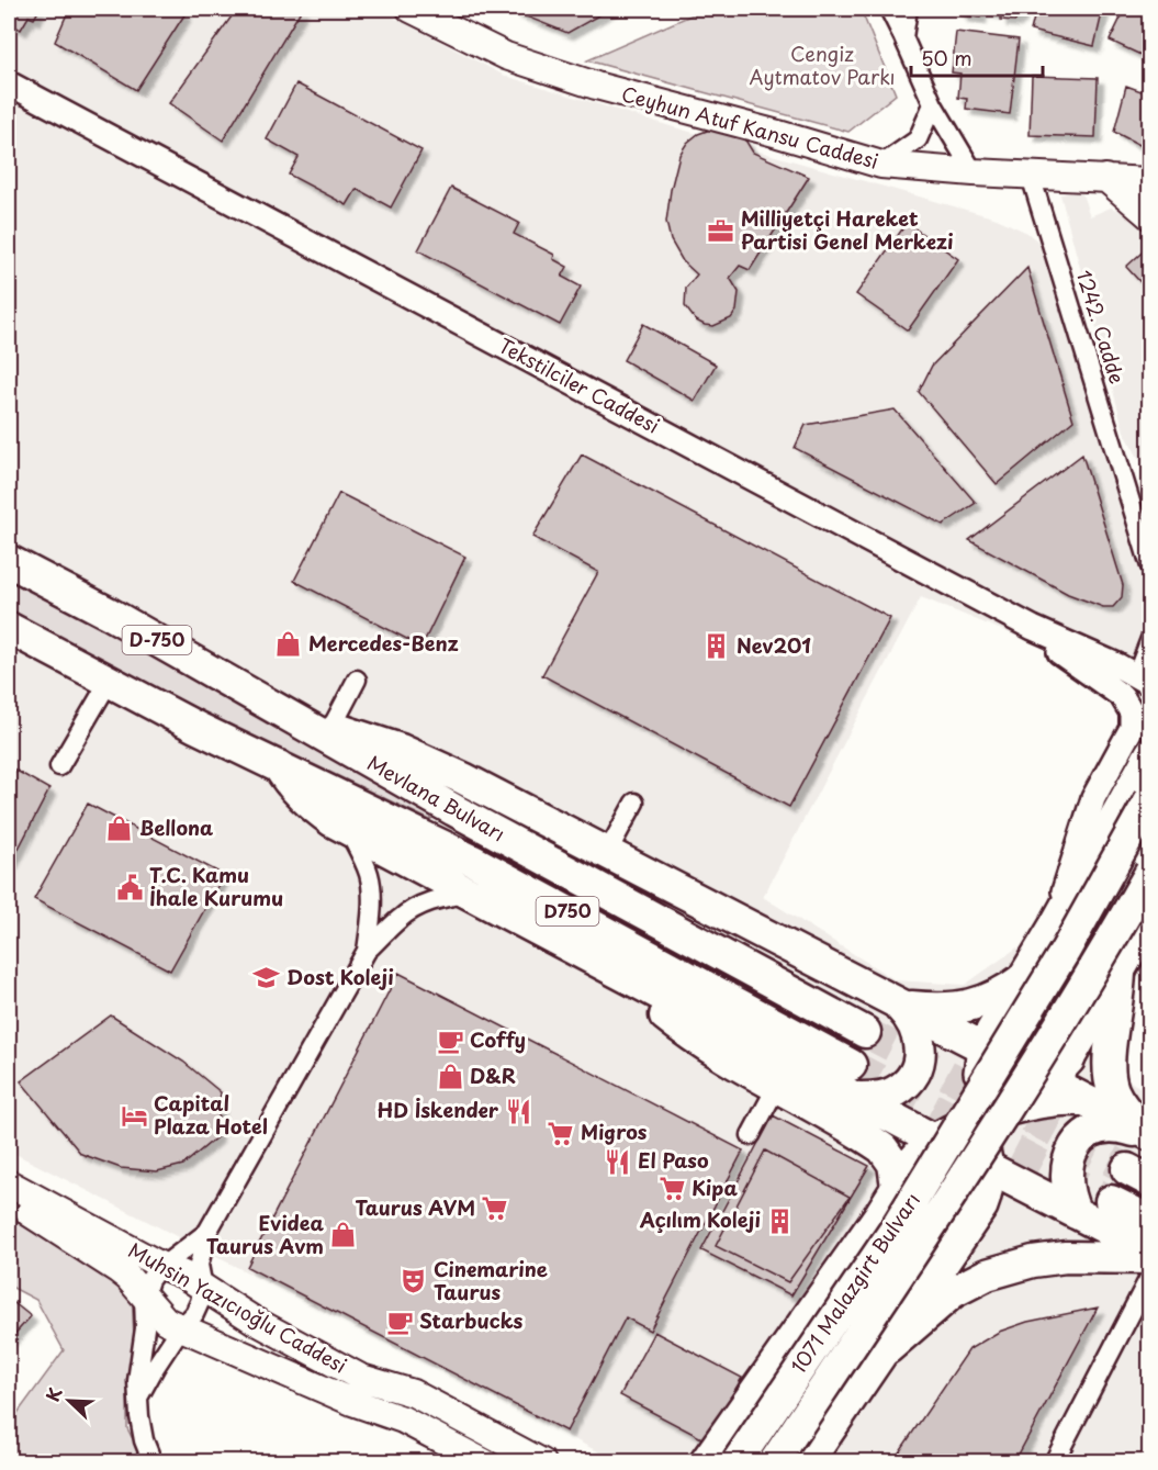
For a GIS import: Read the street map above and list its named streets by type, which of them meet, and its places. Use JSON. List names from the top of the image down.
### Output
{
  "streets": {
    "highway": ["D-750", "Mevlana Bulvarı", "D750"],
    "main road": ["Ceyhun Atuf Kansu Caddesi", "1071 Malazgirt Bulvarı", "Muhsin Yazıcıoğlu Caddesi"],
    "street": ["1242. Cadde", "Tekstilciler Caddesi"]
  },
  "crossings": [
    ["Ceyhun Atuf Kansu Caddesi", "1242. Cadde"]
  ],
  "parks": ["Cengiz Aytmatov Parkı"],
  "places": {
    "office": ["Milliyetçi Hareket Partisi Genel Merkezi"],
    "shop": [
      "Mercedes-Benz",
      "Bellona",
      "D&R",
      "Evidea Taurus Avm"
    ],
    "building": ["Nev201", "Açılım Koleji"],
    "public building": ["T.C. Kamu İhale Kurumu"],
    "school or university": ["Dost Koleji"],
    "cafe": ["Coffy", "Starbucks"],
    "restaurant": ["HD İskender", "El Paso"],
    "hotel": ["Capital Plaza Hotel"],
    "supermarket": ["Migros", "Kipa", "Taurus AVM"],
    "theatre": ["Cinemarine Taurus"]
  },
  "scale_bar": "50 m",
  "north": "top left"
}
